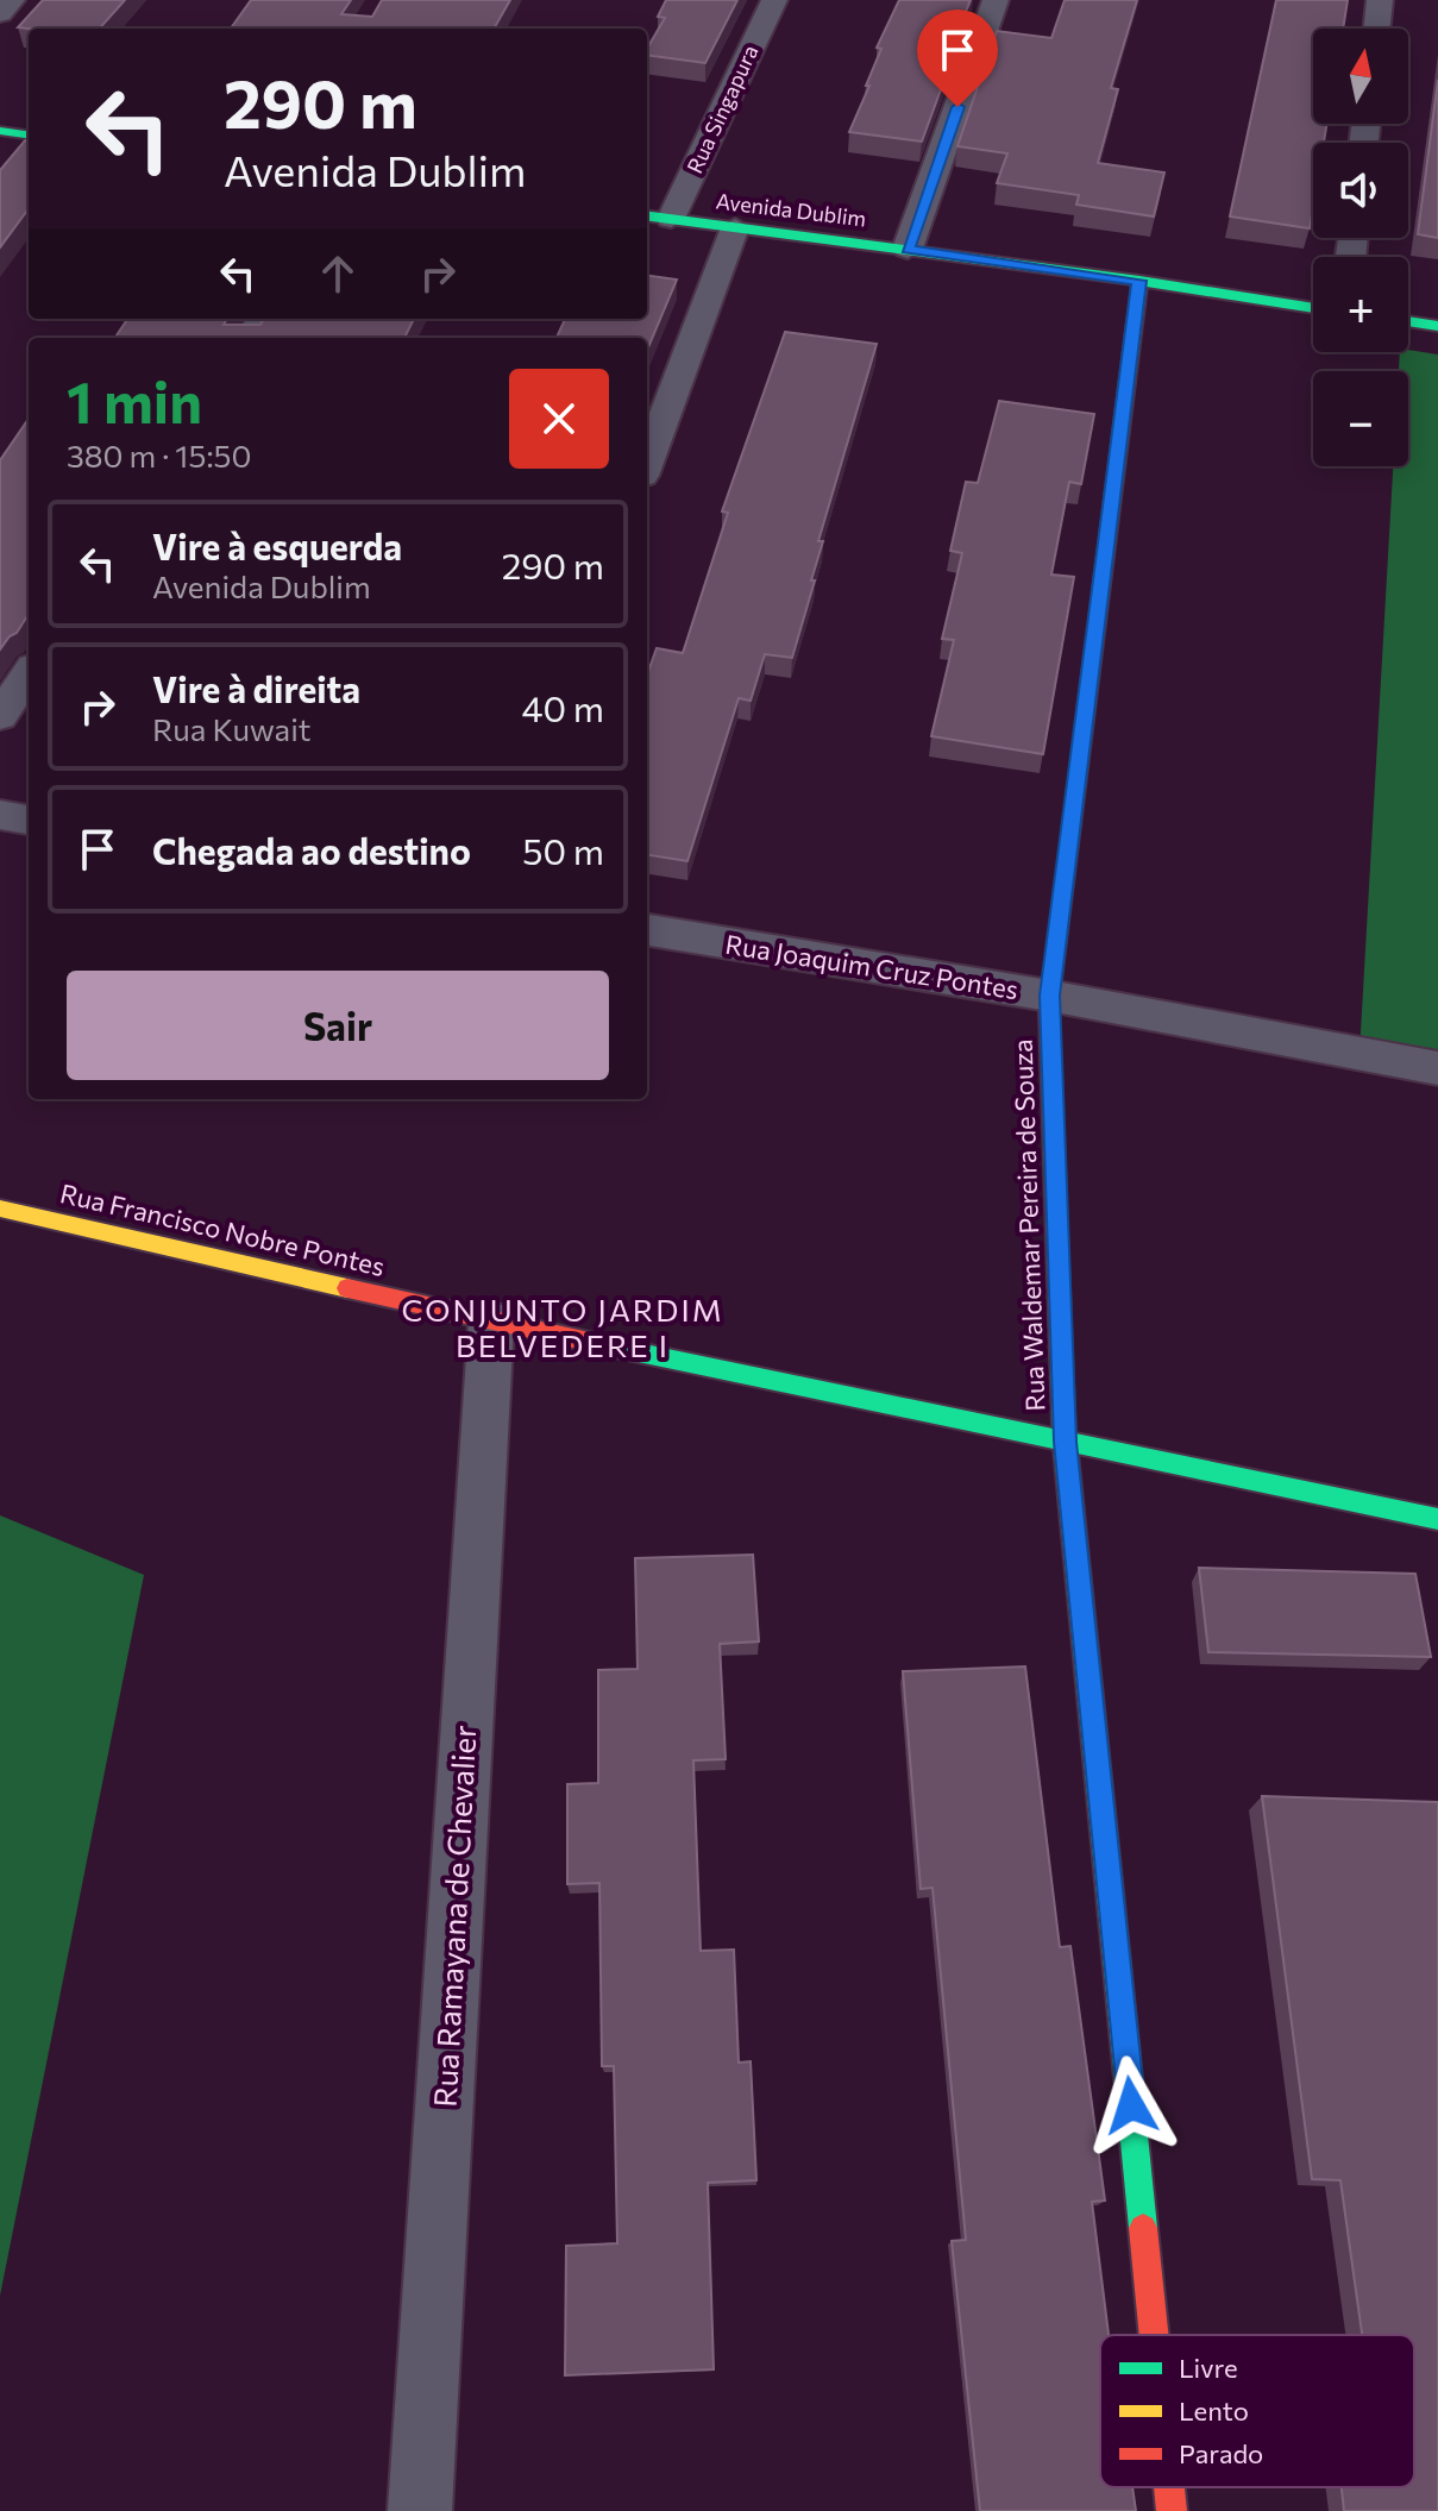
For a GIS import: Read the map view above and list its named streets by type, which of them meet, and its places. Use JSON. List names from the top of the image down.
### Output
{
  "streets": {
    "street": [
      "Rua Singapura",
      "Avenida Dublim",
      "Rua Joaquim Cruz Pontes",
      "Rua Waldemar Pereira de Souza",
      "Rua Francisco Nobre Pontes",
      "Rua Ramayana de Chevalier"
    ]
  },
  "crossings": [
    ["Rua Singapura", "Avenida Dublim"],
    ["Avenida Dublim", "Rua Waldemar Pereira de Souza"],
    ["Rua Joaquim Cruz Pontes", "Rua Waldemar Pereira de Souza"],
    ["Rua Waldemar Pereira de Souza", "Rua Francisco Nobre Pontes"],
    ["Rua Francisco Nobre Pontes", "Rua Ramayana de Chevalier"]
  ],
  "districts": ["CONJUNTO JARDIM BELVEDERE I"],
  "legend": ["Livre", "Lento", "Parado"],
  "north": "top",
  "page": {
    "map_buttons": ["+", "−"],
    "turn": ["290 m", "Avenida Dublim"],
    "heading": ["1 min", "380 m · 15:50"],
    "list": [
      {
        "name": "Vire à esquerda",
        "note": "Avenida Dublim",
        "value": "290 m"
      },
      {
        "name": "Vire à direita",
        "note": "Rua Kuwait",
        "value": "40 m"
      },
      {
        "name": "Chegada ao destino",
        "value": "50 m"
      }
    ],
    "buttons": "Sair"
  }
}
